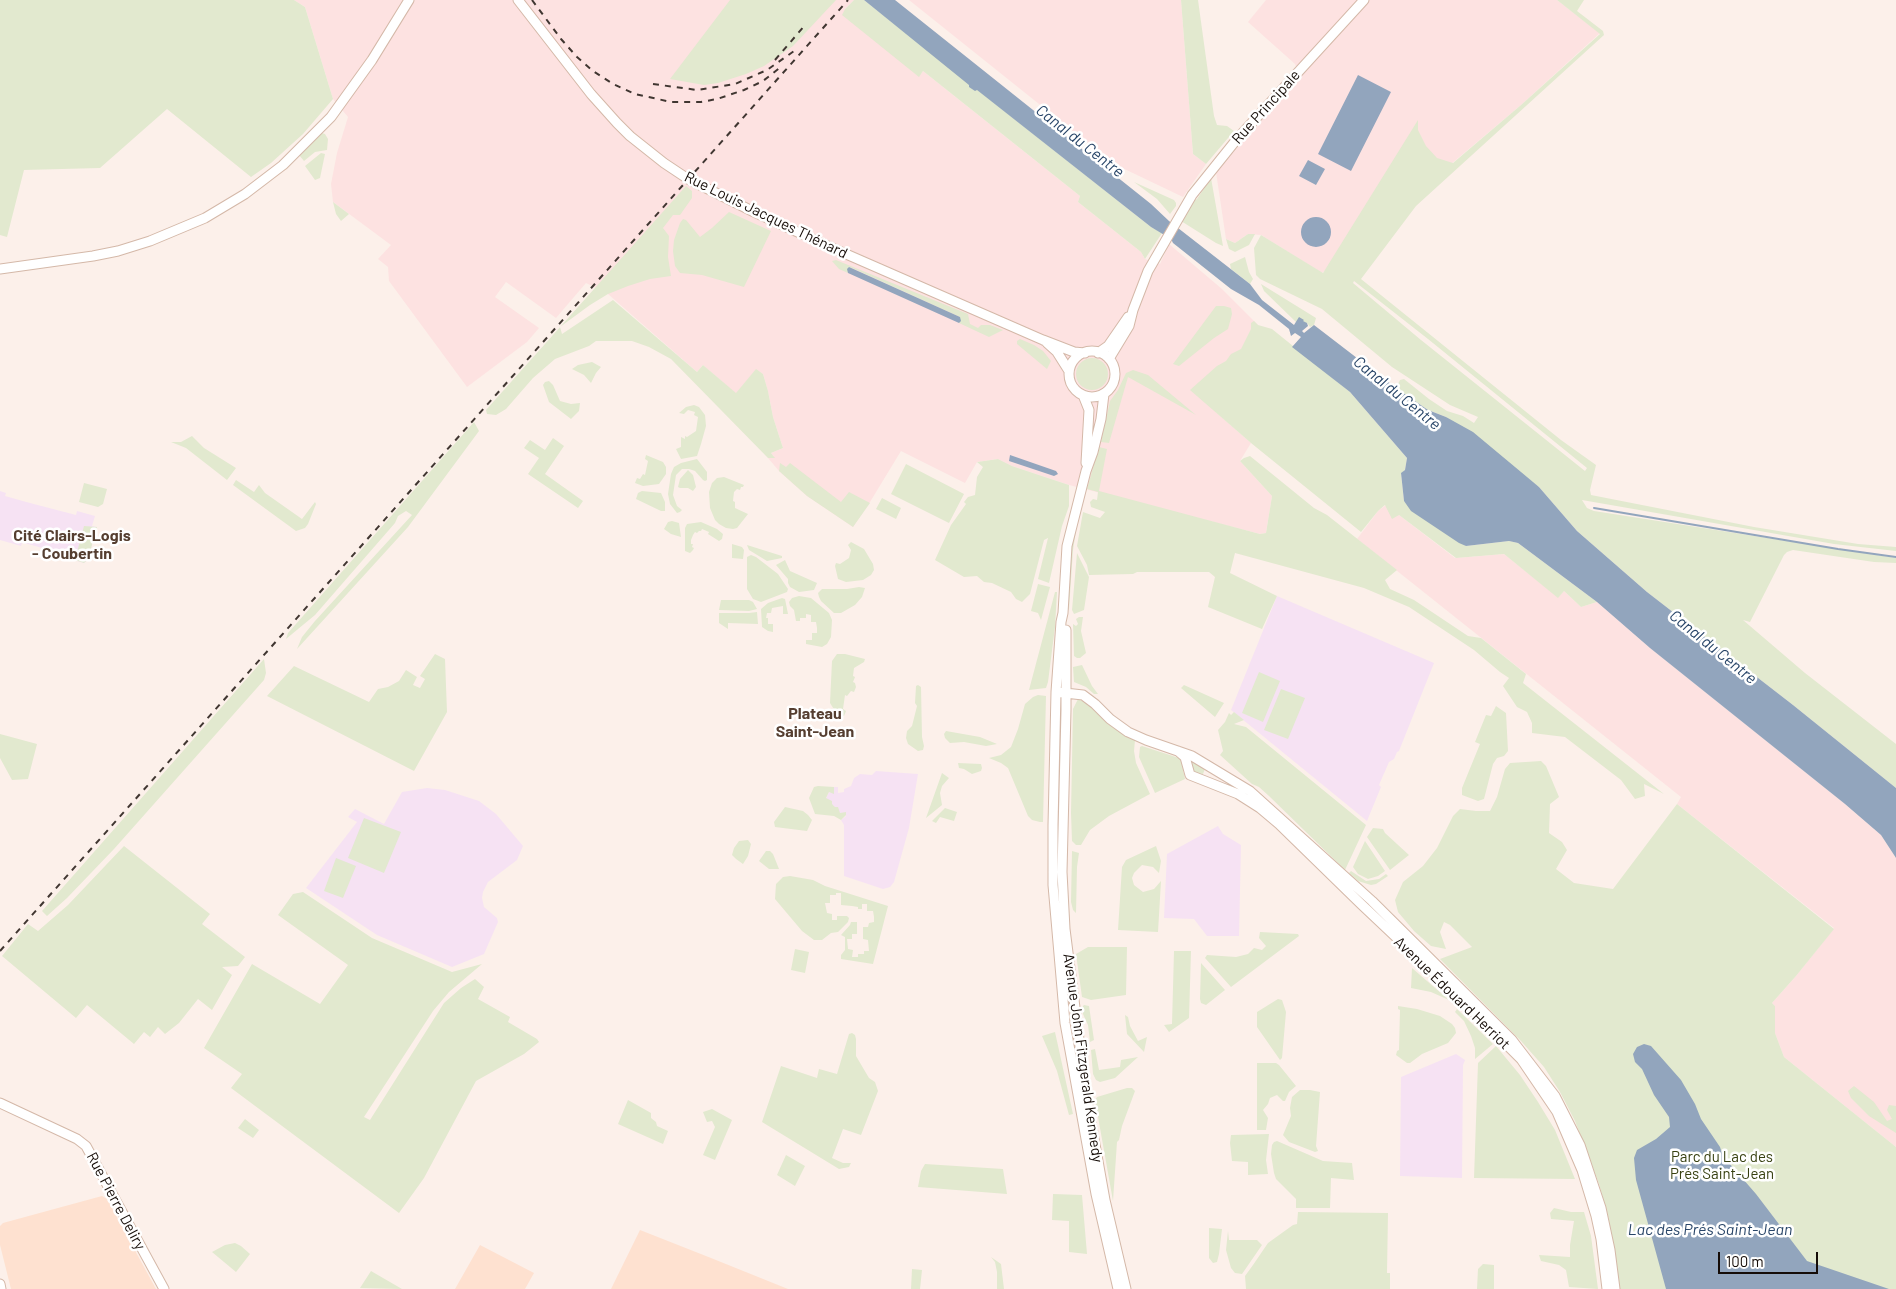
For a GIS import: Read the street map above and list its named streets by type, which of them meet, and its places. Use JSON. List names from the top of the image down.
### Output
{
  "streets": {
    "main road": [
      "Rue Principale",
      "Rue Louis Jacques Thénard",
      "Avenue Édouard Herriot",
      "Avenue John Fitzgerald Kennedy",
      "Rue Pierre Deliry"
    ]
  },
  "crossings": [
    ["Rue Louis Jacques Thénard", "Avenue John Fitzgerald Kennedy"],
    ["Avenue Édouard Herriot", "Avenue John Fitzgerald Kennedy"]
  ],
  "districts": ["Cité Clairs-Logis - Coubertin", "Plateau Saint-Jean"],
  "water": ["Canal du Centre", "Lac des Prés Saint-Jean"],
  "parks": ["Parc du Lac des Prés Saint-Jean"],
  "scale_bar": "100 m"
}
